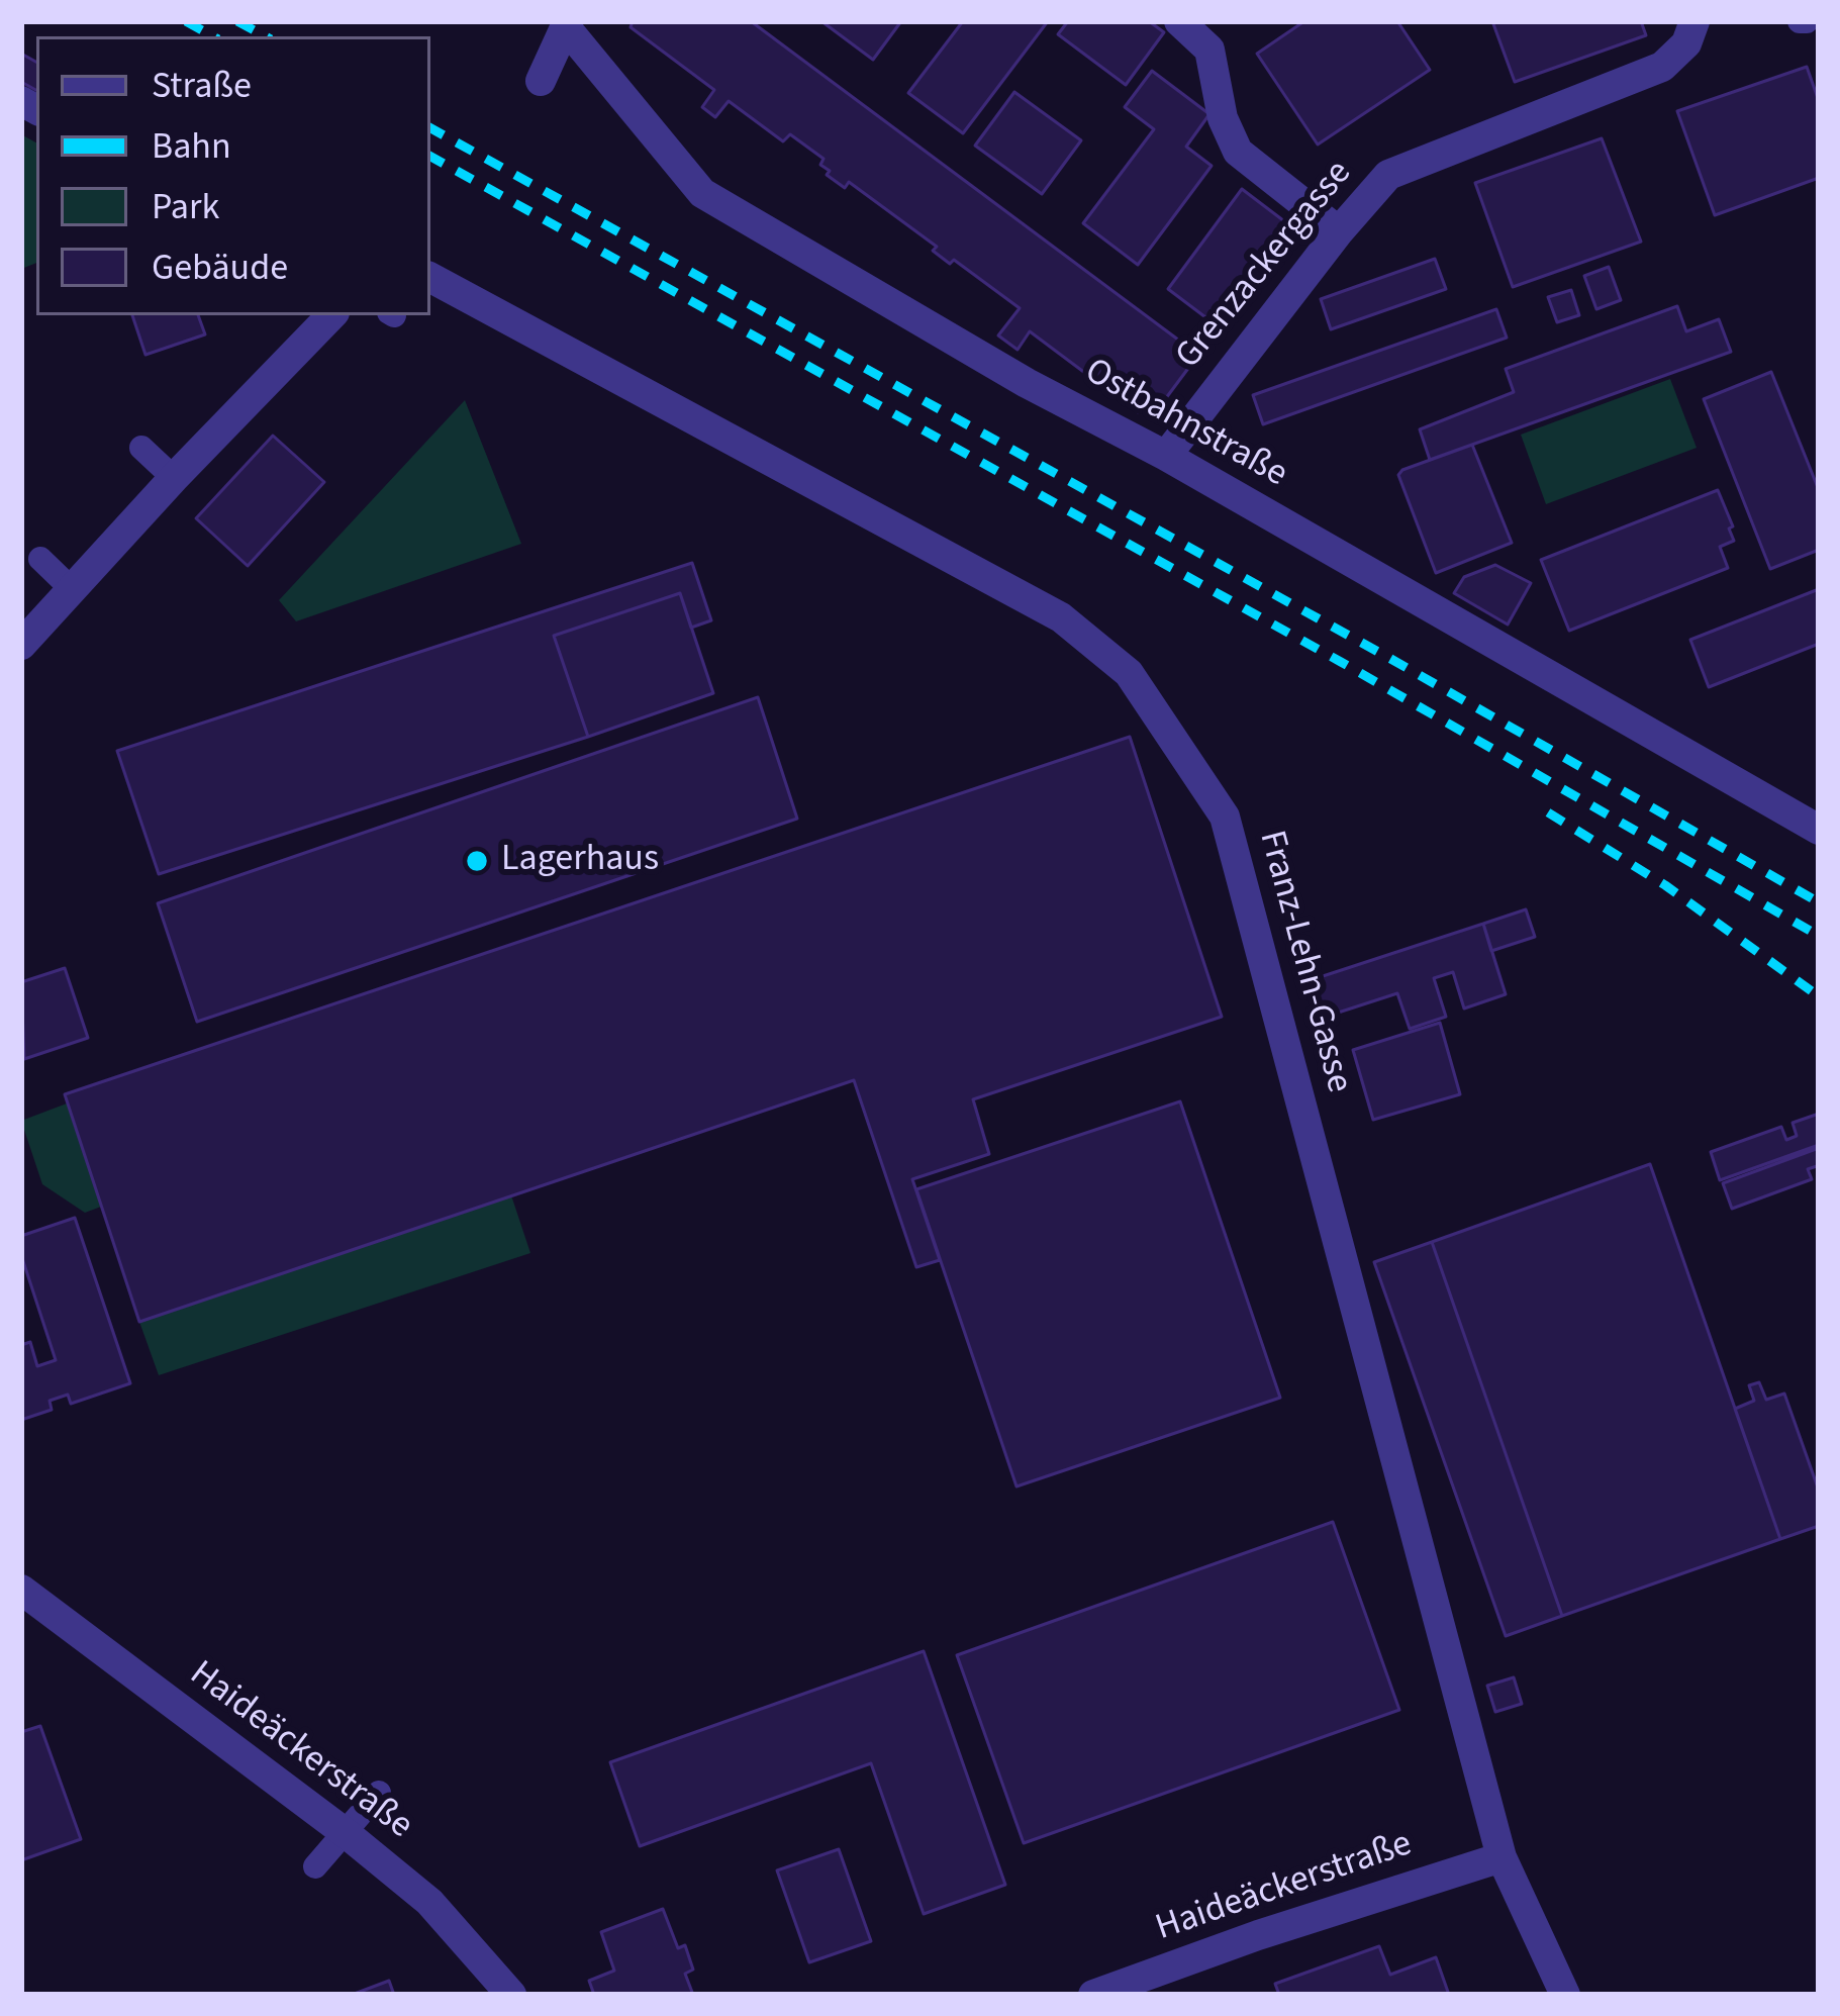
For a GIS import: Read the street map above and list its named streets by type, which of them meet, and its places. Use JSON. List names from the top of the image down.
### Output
{
  "streets": {
    "street": [
      "Grenzackergasse",
      "Ostbahnstraße",
      "Franz-Lehn-Gasse",
      "Haideäckerstraße"
    ]
  },
  "crossings": [
    ["Grenzackergasse", "Ostbahnstraße"],
    ["Franz-Lehn-Gasse", "Haideäckerstraße"]
  ],
  "places": ["Lagerhaus"],
  "legend": [
    "Straße",
    "Bahn",
    "Park",
    "Gebäude"
  ]
}
